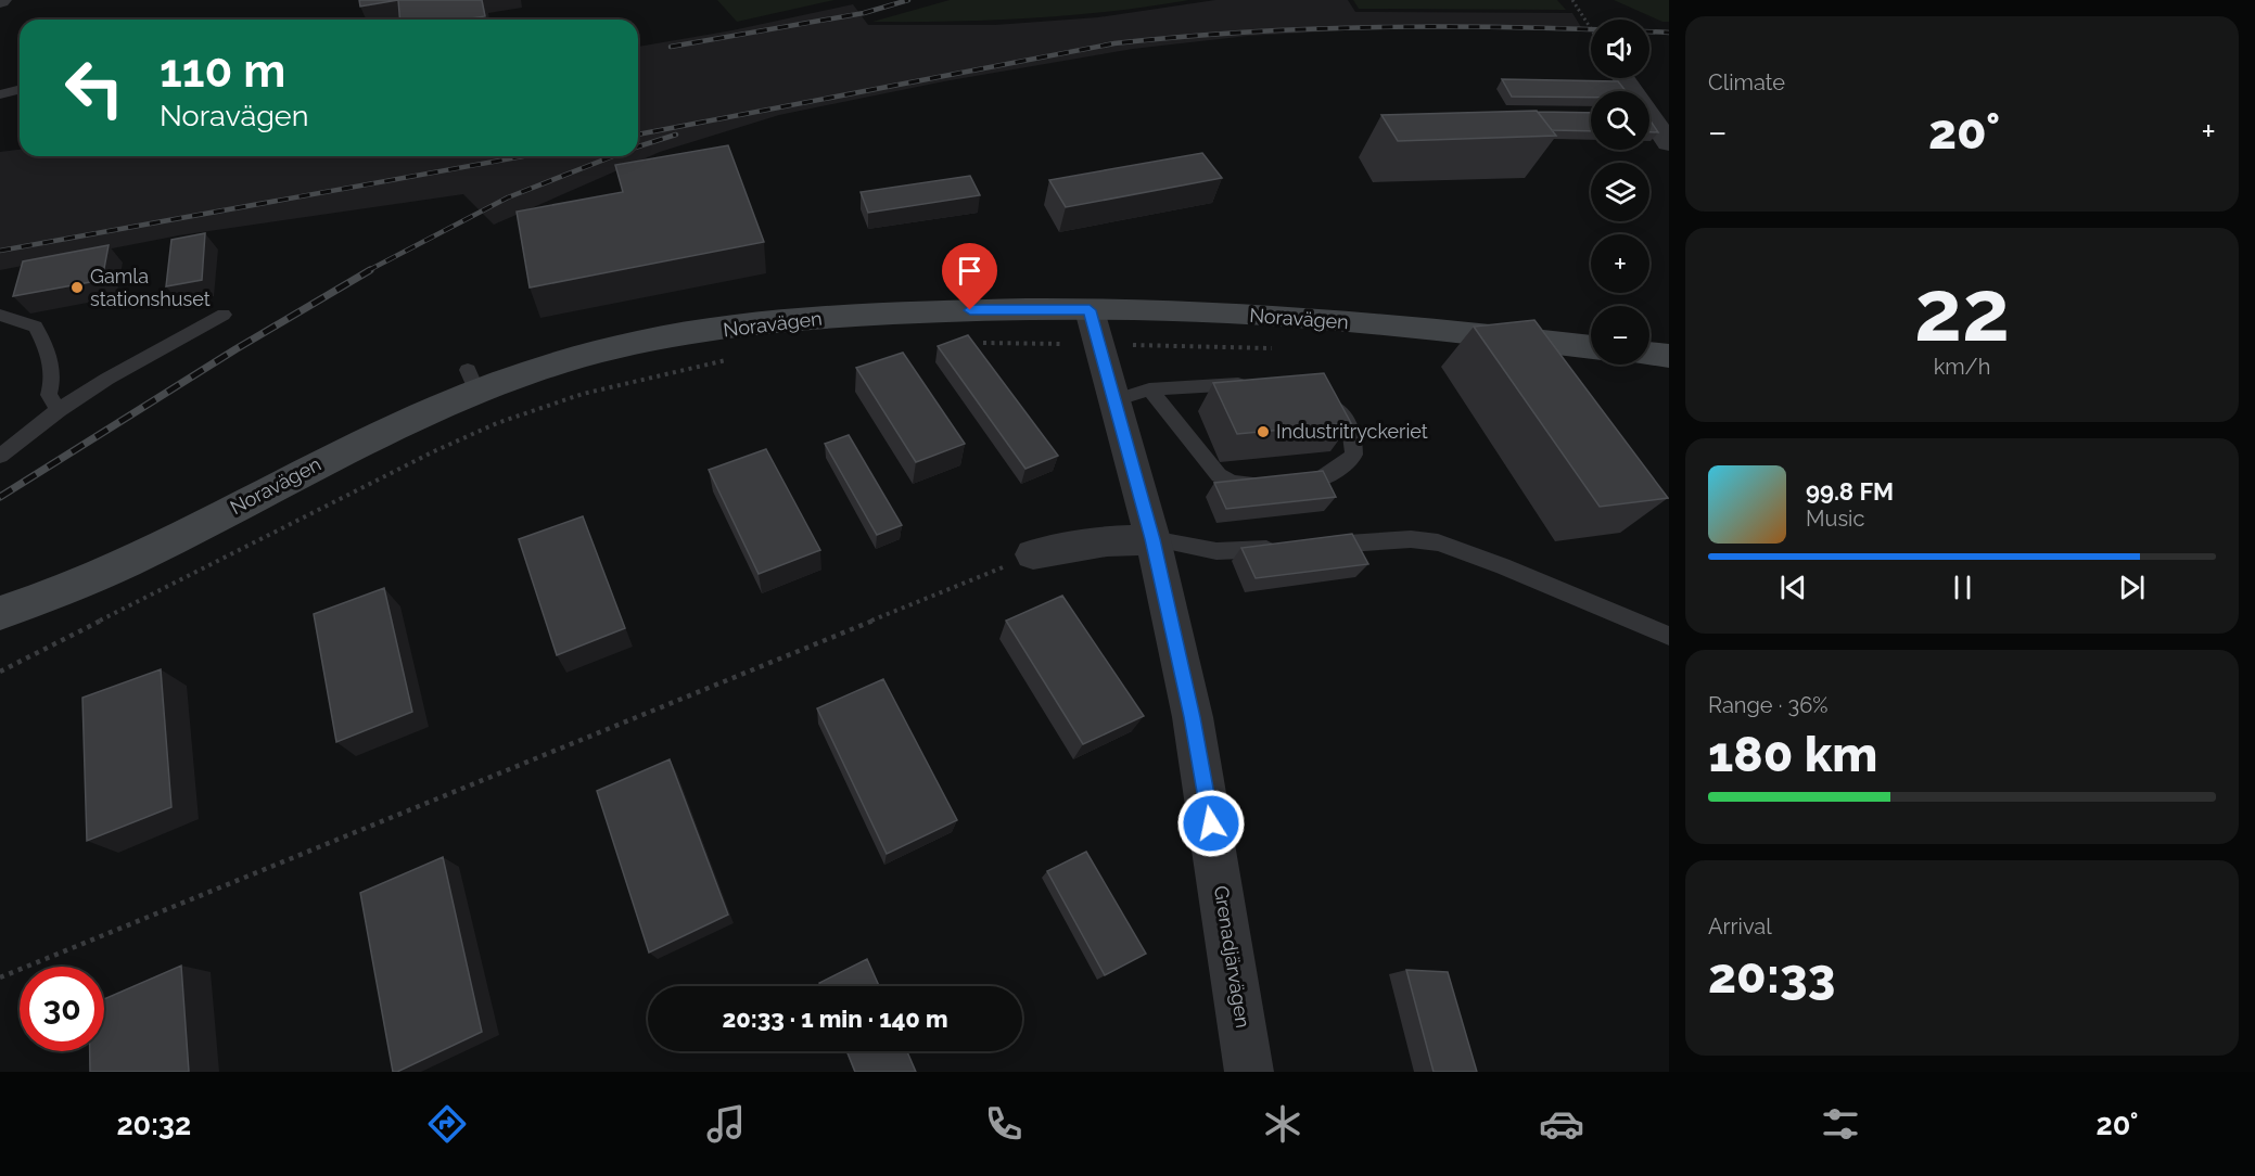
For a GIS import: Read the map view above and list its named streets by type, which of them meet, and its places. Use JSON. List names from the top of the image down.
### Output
{
  "streets": {
    "street": ["Noravägen", "Grenadjärvägen"]
  },
  "crossings": [
    ["Noravägen", "Grenadjärvägen"]
  ],
  "places": ["Gamla stationshuset", "Industritryckeriet"],
  "page": {
    "tile": [
      "Climate",
      ["22", "km/h"],
      ["Range · 36%", "180 km"],
      ["Arrival", "20:33"]
    ],
    "map_buttons": ["+", "−"],
    "turn": ["110 m", "Noravägen"],
    "heat": ["−", "20°", "+"],
    "song": ["99.8 FM", "Music"],
    "limit": "30",
    "trip": "20:33 · 1 min · 140 m",
    "tabs": ["20:32", "20°"]
  }
}
